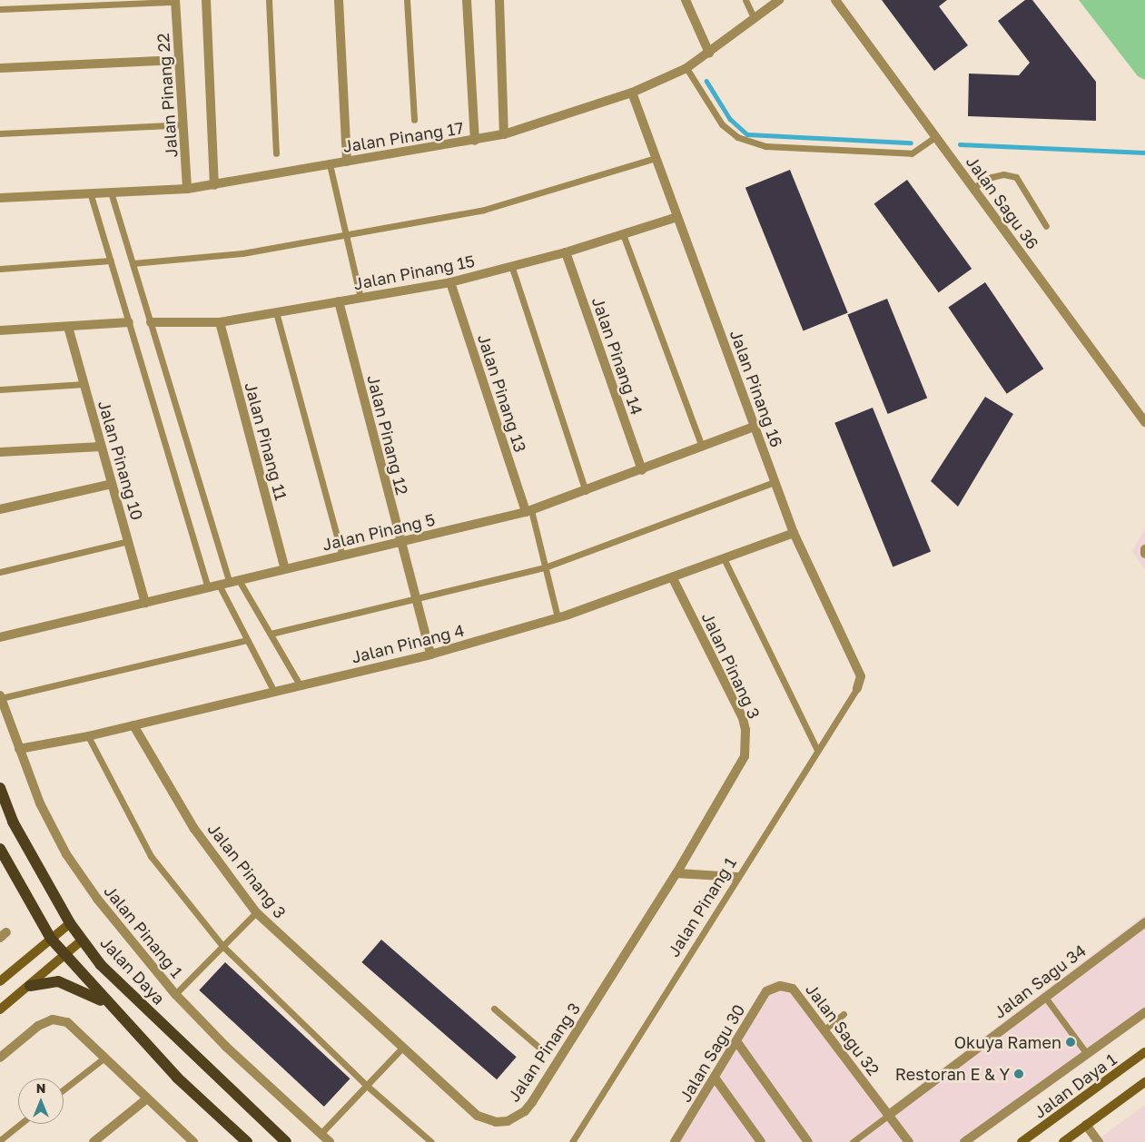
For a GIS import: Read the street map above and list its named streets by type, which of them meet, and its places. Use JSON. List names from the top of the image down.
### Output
{
  "streets": {
    "main road": ["Jalan Daya", "Jalan Daya 1"],
    "street": [
      "Jalan Pinang 22",
      "Jalan Pinang 17",
      "Jalan Sagu 36",
      "Jalan Pinang 15",
      "Jalan Pinang 14",
      "Jalan Pinang 16",
      "Jalan Pinang 13",
      "Jalan Pinang 12",
      "Jalan Pinang 11",
      "Jalan Pinang 10",
      "Jalan Pinang 5",
      "Jalan Pinang 4",
      "Jalan Pinang 3",
      "Jalan Pinang 1",
      "Jalan Sagu 34",
      "Jalan Sagu 32",
      "Jalan Sagu 30"
    ]
  },
  "crossings": [
    ["Jalan Pinang 22", "Jalan Pinang 17"],
    ["Jalan Pinang 17", "Jalan Pinang 16"],
    ["Jalan Pinang 15", "Jalan Pinang 14"],
    ["Jalan Pinang 15", "Jalan Pinang 16"],
    ["Jalan Pinang 15", "Jalan Pinang 13"],
    ["Jalan Pinang 15", "Jalan Pinang 12"],
    ["Jalan Pinang 15", "Jalan Pinang 11"],
    ["Jalan Pinang 14", "Jalan Pinang 5"],
    ["Jalan Pinang 16", "Jalan Pinang 5"],
    ["Jalan Pinang 16", "Jalan Pinang 4"],
    ["Jalan Pinang 16", "Jalan Pinang 1"],
    ["Jalan Pinang 13", "Jalan Pinang 5"],
    ["Jalan Pinang 12", "Jalan Pinang 5"],
    ["Jalan Pinang 12", "Jalan Pinang 4"],
    ["Jalan Pinang 11", "Jalan Pinang 5"],
    ["Jalan Pinang 10", "Jalan Pinang 5"],
    ["Jalan Pinang 4", "Jalan Pinang 3"],
    ["Jalan Pinang 4", "Jalan Pinang 1"],
    ["Jalan Sagu 34", "Jalan Sagu 32"],
    ["Jalan Sagu 32", "Jalan Sagu 30"]
  ],
  "places": ["Okuya Ramen", "Restoran E & Y"],
  "north": "top"
}
